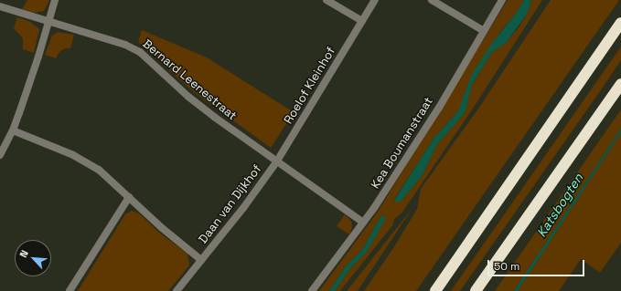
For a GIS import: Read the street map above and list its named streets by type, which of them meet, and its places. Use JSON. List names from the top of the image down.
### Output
{
  "streets": {
    "street": [
      "Bernard Leenestraat",
      "Roelof Kleinhof",
      "Kea Boumanstraat",
      "Daan van Dijkhof"
    ]
  },
  "crossings": [
    ["Bernard Leenestraat", "Roelof Kleinhof"],
    ["Bernard Leenestraat", "Kea Boumanstraat"],
    ["Bernard Leenestraat", "Daan van Dijkhof"],
    ["Roelof Kleinhof", "Daan van Dijkhof"]
  ],
  "water": ["Katsbogten"],
  "scale_bar": "50 m",
  "north": "top left"
}
